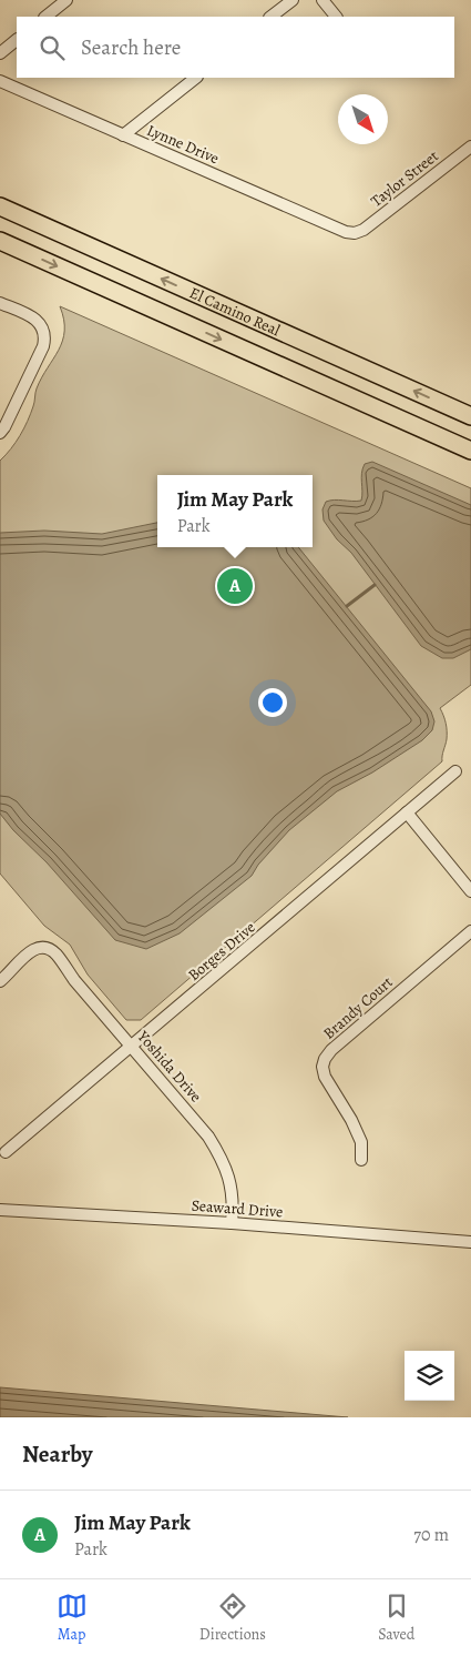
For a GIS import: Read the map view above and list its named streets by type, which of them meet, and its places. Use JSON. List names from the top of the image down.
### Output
{
  "streets": {
    "highway": ["El Camino Real"],
    "street": [
      "Lynne Drive",
      "Taylor Street",
      "Borges Drive",
      "Brandy Court",
      "Yoshida Drive",
      "Seaward Drive"
    ]
  },
  "crossings": [
    ["Lynne Drive", "Taylor Street"],
    ["Borges Drive", "Yoshida Drive"],
    ["Yoshida Drive", "Seaward Drive"]
  ],
  "north": "bottom right",
  "page": {
    "search": "Search here",
    "popup": ["Jim May Park", "Park"],
    "pins": "A",
    "heading": "Nearby",
    "list": [
      {
        "mark": "A",
        "name": "Jim May Park",
        "note": "Park",
        "value": "70 m"
      }
    ],
    "nav": ["Map", "Directions", "Saved"]
  }
}
